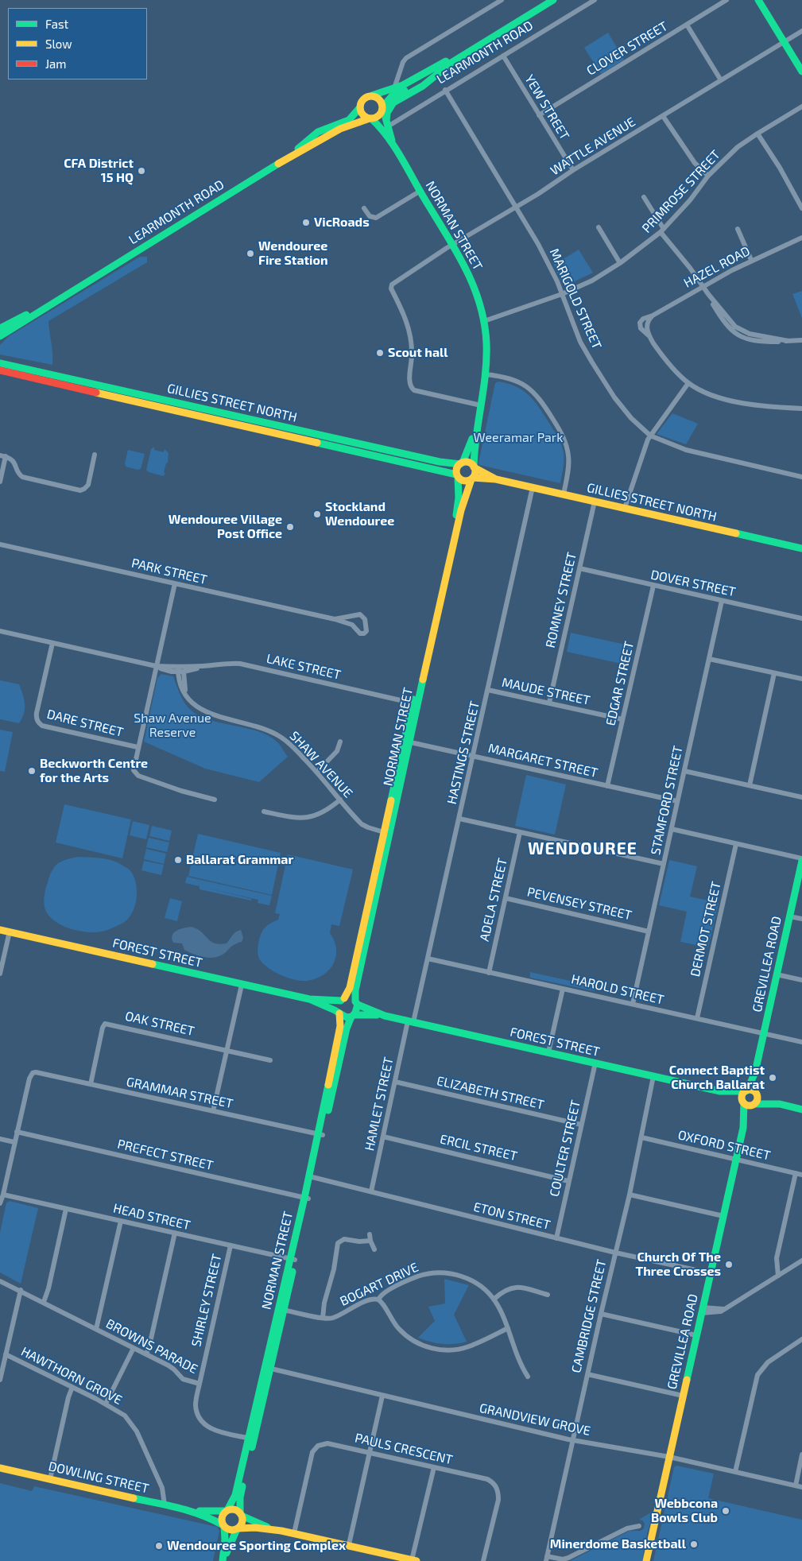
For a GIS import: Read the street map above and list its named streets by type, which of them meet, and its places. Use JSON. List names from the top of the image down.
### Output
{
  "streets": {
    "main road": [
      "LEARMONTH ROAD",
      "NORMAN STREET",
      "GILLIES STREET NORTH",
      "FOREST STREET",
      "GREVILLEA ROAD",
      "DOWLING STREET"
    ],
    "street": [
      "CLOVER STREET",
      "YEW STREET",
      "WATTLE AVENUE",
      "PRIMROSE STREET",
      "HAZEL ROAD",
      "MARIGOLD STREET",
      "PARK STREET",
      "DOVER STREET",
      "ROMNEY STREET",
      "LAKE STREET",
      "EDGAR STREET",
      "MAUDE STREET",
      "DARE STREET",
      "HASTINGS STREET",
      "MARGARET STREET",
      "SHAW AVENUE",
      "STAMFORD STREET",
      "ADELA STREET",
      "PEVENSEY STREET",
      "DERMOT STREET",
      "HAROLD STREET",
      "OAK STREET",
      "GRAMMAR STREET",
      "ELIZABETH STREET",
      "HAMLET STREET",
      "OXFORD STREET",
      "ERCIL STREET",
      "COULTER STREET",
      "PREFECT STREET",
      "ETON STREET",
      "HEAD STREET",
      "BOGART DRIVE",
      "SHIRLEY STREET",
      "CAMBRIDGE STREET",
      "BROWNS PARADE",
      "HAWTHORN GROVE",
      "GRANDVIEW GROVE",
      "PAULS CRESCENT"
    ]
  },
  "crossings": [
    ["CLOVER STREET", "YEW STREET"],
    ["LEARMONTH ROAD", "YEW STREET"],
    ["LEARMONTH ROAD", "NORMAN STREET"],
    ["LEARMONTH ROAD", "MARIGOLD STREET"],
    ["YEW STREET", "WATTLE AVENUE"],
    ["WATTLE AVENUE", "NORMAN STREET"],
    ["WATTLE AVENUE", "MARIGOLD STREET"],
    ["PRIMROSE STREET", "NORMAN STREET"],
    ["PRIMROSE STREET", "MARIGOLD STREET"],
    ["NORMAN STREET", "GILLIES STREET NORTH"],
    ["NORMAN STREET", "LAKE STREET"],
    ["NORMAN STREET", "MARGARET STREET"],
    ["NORMAN STREET", "SHAW AVENUE"],
    ["NORMAN STREET", "FOREST STREET"],
    ["NORMAN STREET", "GRAMMAR STREET"],
    ["NORMAN STREET", "PREFECT STREET"],
    ["NORMAN STREET", "ETON STREET"],
    ["NORMAN STREET", "HEAD STREET"],
    ["NORMAN STREET", "BOGART DRIVE"],
    ["NORMAN STREET", "BROWNS PARADE"],
    ["NORMAN STREET", "GRANDVIEW GROVE"],
    ["NORMAN STREET", "DOWLING STREET"],
    ["GILLIES STREET NORTH", "ROMNEY STREET"],
    ["GILLIES STREET NORTH", "HASTINGS STREET"],
    ["DOVER STREET", "ROMNEY STREET"],
    ["DOVER STREET", "EDGAR STREET"],
    ["DOVER STREET", "STAMFORD STREET"],
    ["ROMNEY STREET", "MAUDE STREET"],
    ["LAKE STREET", "SHAW AVENUE"],
    ["EDGAR STREET", "MAUDE STREET"],
    ["EDGAR STREET", "MARGARET STREET"],
    ["MAUDE STREET", "HASTINGS STREET"],
    ["HASTINGS STREET", "MARGARET STREET"],
    ["HASTINGS STREET", "FOREST STREET"],
    ["HASTINGS STREET", "HAROLD STREET"],
    ["HASTINGS STREET", "HAMLET STREET"],
    ["MARGARET STREET", "STAMFORD STREET"],
    ["STAMFORD STREET", "PEVENSEY STREET"],
    ["STAMFORD STREET", "HAROLD STREET"],
    ["ADELA STREET", "PEVENSEY STREET"],
    ["ADELA STREET", "HAROLD STREET"],
    ["DERMOT STREET", "HAROLD STREET"],
    ["FOREST STREET", "GREVILLEA ROAD"],
    ["FOREST STREET", "HAMLET STREET"],
    ["FOREST STREET", "COULTER STREET"],
    ["FOREST STREET", "CAMBRIDGE STREET"],
    ["GREVILLEA ROAD", "HAROLD STREET"],
    ["GREVILLEA ROAD", "OXFORD STREET"],
    ["GREVILLEA ROAD", "ETON STREET"],
    ["GREVILLEA ROAD", "GRANDVIEW GROVE"],
    ["OAK STREET", "GRAMMAR STREET"],
    ["GRAMMAR STREET", "PREFECT STREET"],
    ["ELIZABETH STREET", "HAMLET STREET"],
    ["ELIZABETH STREET", "COULTER STREET"],
    ["HAMLET STREET", "ERCIL STREET"],
    ["HAMLET STREET", "ETON STREET"],
    ["OXFORD STREET", "CAMBRIDGE STREET"],
    ["ERCIL STREET", "COULTER STREET"],
    ["COULTER STREET", "ETON STREET"],
    ["ETON STREET", "CAMBRIDGE STREET"],
    ["HEAD STREET", "SHIRLEY STREET"],
    ["SHIRLEY STREET", "BROWNS PARADE"],
    ["CAMBRIDGE STREET", "GRANDVIEW GROVE"],
    ["HAWTHORN GROVE", "DOWLING STREET"]
  ],
  "districts": ["WENDOUREE"],
  "parks": ["Weeramar Park", "Shaw Avenue Reserve"],
  "places": [
    "CFA District 15 HQ",
    "VicRoads",
    "Wendouree Fire Station",
    "Scout hall",
    "Stockland Wendouree",
    "Wendouree Village Post Office",
    "Beckworth Centre for the Arts",
    "Ballarat Grammar",
    "Connect Baptist Church Ballarat",
    "Church Of The Three Crosses",
    "Webbcona Bowls Club",
    "Minerdome Basketball",
    "Wendouree Sporting Complex"
  ],
  "legend": ["Fast", "Slow", "Jam"]
}
